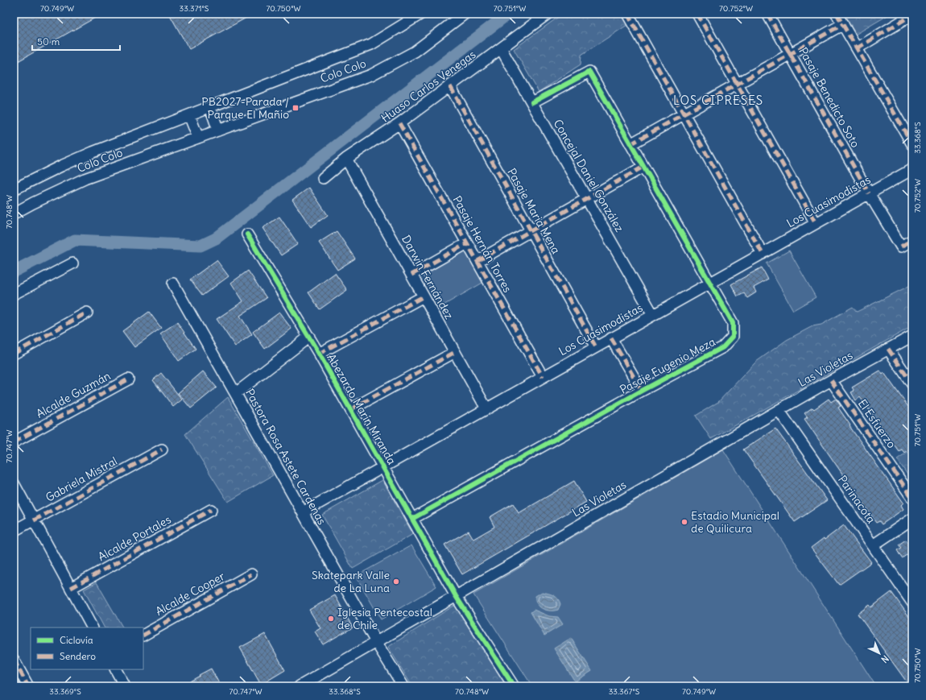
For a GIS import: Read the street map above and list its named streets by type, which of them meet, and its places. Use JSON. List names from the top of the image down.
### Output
{
  "streets": {
    "street": [
      "Colo Colo",
      "Huaso Carlos Venegas",
      "Pasaje Benedicto Soto",
      "Concejal Daniel González",
      "Los Cuasimodistas",
      "Pasaje Maria Mena",
      "Pasaje Hernán Torres",
      "Darwin Fernández",
      "Pasaje Eugenio Meza",
      "Las Violetas",
      "Alcalde Guzmán",
      "Abezardo Marín Miranda",
      "El Esfuerzo",
      "Pastora Rosa Astete Cardenas",
      "Gabriela Mistral",
      "Parinacota",
      "Alcalde Portales",
      "Alcalde Cooper"
    ]
  },
  "crossings": [
    ["Huaso Carlos Venegas", "Concejal Daniel González"],
    ["Huaso Carlos Venegas", "Pasaje Maria Mena"],
    ["Huaso Carlos Venegas", "Pasaje Hernán Torres"],
    ["Huaso Carlos Venegas", "Darwin Fernández"],
    ["Pasaje Benedicto Soto", "Los Cuasimodistas"],
    ["Concejal Daniel González", "Los Cuasimodistas"],
    ["Concejal Daniel González", "Pasaje Eugenio Meza"],
    ["Los Cuasimodistas", "Pasaje Maria Mena"],
    ["Los Cuasimodistas", "Pasaje Hernán Torres"],
    ["Los Cuasimodistas", "Darwin Fernández"],
    ["Los Cuasimodistas", "Pasaje Eugenio Meza"],
    ["Los Cuasimodistas", "Abezardo Marín Miranda"],
    ["Los Cuasimodistas", "Pastora Rosa Astete Cardenas"],
    ["Pasaje Eugenio Meza", "Abezardo Marín Miranda"],
    ["Las Violetas", "Abezardo Marín Miranda"],
    ["Las Violetas", "El Esfuerzo"],
    ["Las Violetas", "Pastora Rosa Astete Cardenas"],
    ["Las Violetas", "Parinacota"]
  ],
  "districts": ["LOS CIPRESES"],
  "places": {
    "transit": ["PB2027-Parada / Parque El Mañio"],
    "other": ["Estadio Municipal de Quilicura", "Skatepark Valle de La Luna", "Iglesia Pentecostal de Chile"]
  },
  "legend": ["Ciclovía", "Sendero"],
  "scale_bar": "50 m",
  "north": "bottom right",
  "coordinates": [
    "70.749°W",
    "33.371°S",
    "70.750°W",
    "70.751°W",
    "70.752°W",
    "33.368°S",
    "70.748°W",
    "70.747°W",
    "33.369°S",
    "33.367°S"
  ]
}
